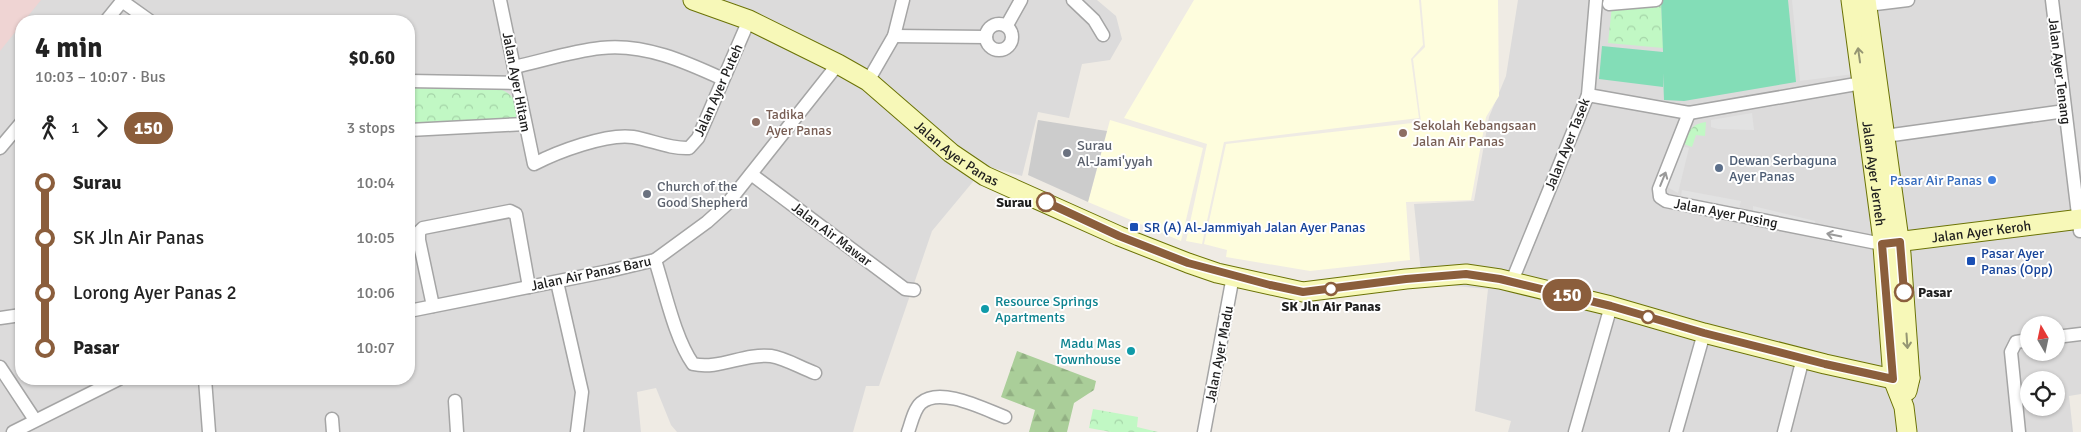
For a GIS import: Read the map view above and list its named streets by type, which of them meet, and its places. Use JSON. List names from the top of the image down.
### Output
{
  "streets": {
    "street": [
      "Jalan Ayer Tenang",
      "Jalan Ayer Hitam",
      "Jalan Ayer Puteh",
      "Jalan Ayer Tasek",
      "Jalan Ayer Panas",
      "Jalan Ayer Jerneh",
      "Jalan Ayer Pusing",
      "Jalan Ayer Keroh",
      "Jalan Air Mawar",
      "Jalan Air Panas Baru",
      "Jalan Ayer Madu"
    ]
  },
  "crossings": [
    ["Jalan Ayer Tenang", "Jalan Ayer Keroh"],
    ["Jalan Ayer Hitam", "Jalan Ayer Puteh"],
    ["Jalan Ayer Puteh", "Jalan Ayer Panas"],
    ["Jalan Ayer Tasek", "Jalan Ayer Panas"],
    ["Jalan Ayer Panas", "Jalan Ayer Jerneh"],
    ["Jalan Ayer Panas", "Jalan Air Panas Baru"],
    ["Jalan Ayer Panas", "Jalan Ayer Madu"],
    ["Jalan Ayer Jerneh", "Jalan Ayer Pusing"],
    ["Jalan Ayer Jerneh", "Jalan Ayer Keroh"],
    ["Jalan Ayer Pusing", "Jalan Ayer Keroh"],
    ["Jalan Air Mawar", "Jalan Air Panas Baru"]
  ],
  "places": {
    "other": [
      "Tadika Ayer Panas",
      "Sekolah Kebangsaan Jalan Air Panas",
      "Surau Al-Jami'yyah",
      "Dewan Serbaguna Ayer Panas",
      "Pasar Air Panas",
      "Church of the Good Shepherd",
      "Surau",
      "SK Jln Air Panas",
      "Pasar",
      "Resource Springs Apartments",
      "Madu Mas Townhouse"
    ],
    "transit": ["SR (A) Al-Jammiyah Jalan Ayer Panas", "Pasar Ayer Panas (Opp)"]
  },
  "lines": ["bus line 150"],
  "north": "top",
  "page": {
    "on_map": "150",
    "heading": ["4 min", "10:03 – 10:07 · Bus", "$0.60"],
    "legs": ["1", "150", "3 stops"],
    "list": [
      {
        "name": "Surau",
        "value": "10:04"
      },
      {
        "name": "SK Jln Air Panas",
        "value": "10:05"
      },
      {
        "name": "Lorong Ayer Panas 2",
        "value": "10:06"
      },
      {
        "name": "Pasar",
        "value": "10:07"
      }
    ]
  }
}
